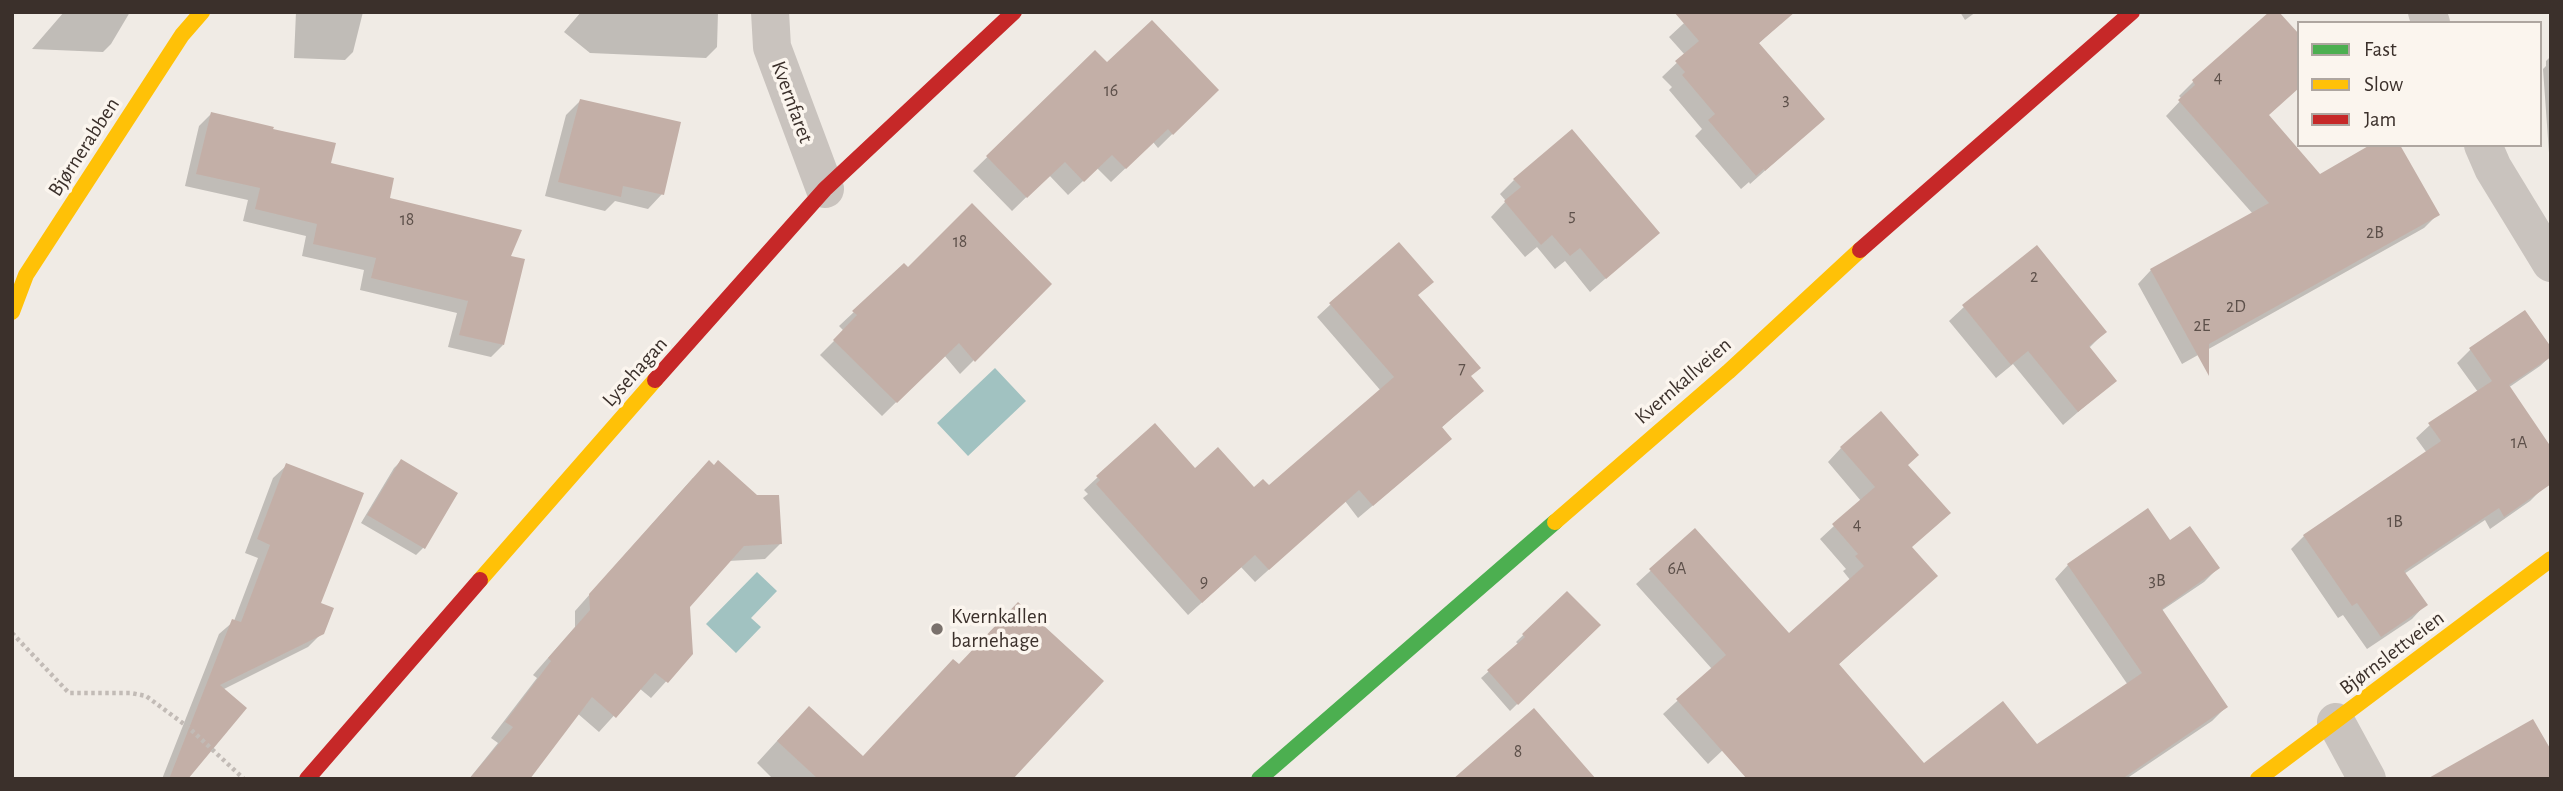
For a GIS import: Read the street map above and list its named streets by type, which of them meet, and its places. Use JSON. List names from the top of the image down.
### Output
{
  "streets": {
    "street": [
      "Kvernfaret",
      "Bjørnerabben",
      "Lysehagan",
      "Kvernkallveien",
      "Bjørnslettveien"
    ]
  },
  "crossings": [
    ["Kvernfaret", "Lysehagan"]
  ],
  "places": ["Kvernkallen barnehage"],
  "house_numbers": [
    "4",
    "16",
    "3",
    "5",
    "18",
    "2B",
    "18",
    "2",
    "2D",
    "2E",
    "7",
    "1A",
    "1B",
    "4",
    "6A",
    "3B",
    "9",
    "8"
  ],
  "legend": ["Fast", "Slow", "Jam"]
}
